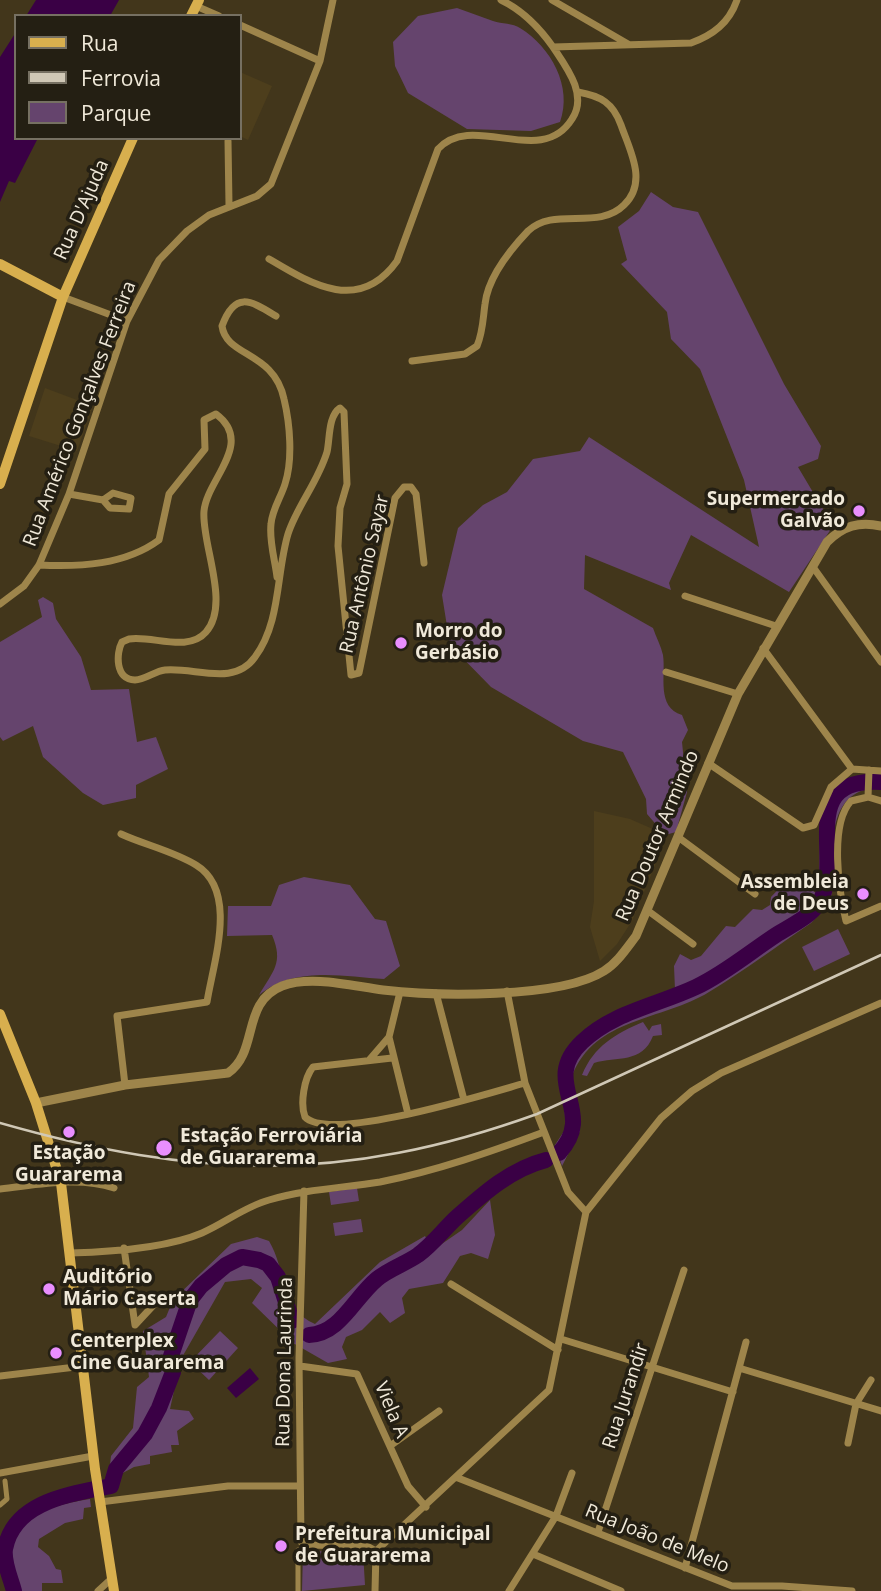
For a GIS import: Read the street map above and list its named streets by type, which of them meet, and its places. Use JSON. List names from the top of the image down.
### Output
{
  "streets": {
    "main road": ["Rua D'Ajuda"],
    "street": [
      "Rua Américo Gonçalves Ferreira",
      "Rua Antônio Sayar",
      "Rua Doutor Armindo",
      "Rua Dona Laurinda",
      "Rua Jurandir",
      "Viela A",
      "Rua João de Melo"
    ]
  },
  "crossings": [
    ["Rua Dona Laurinda", "Viela A"],
    ["Rua Jurandir", "Rua João de Melo"]
  ],
  "places": [
    "Supermercado Galvão",
    "Morro do Gerbásio",
    "Assembleia de Deus",
    "Estação Guararema",
    "Estação Ferroviária de Guararema",
    "Auditório Mário Caserta",
    "Centerplex Cine Guararema",
    "Prefeitura Municipal de Guararema"
  ],
  "legend": ["Rua", "Ferrovia", "Parque"]
}
